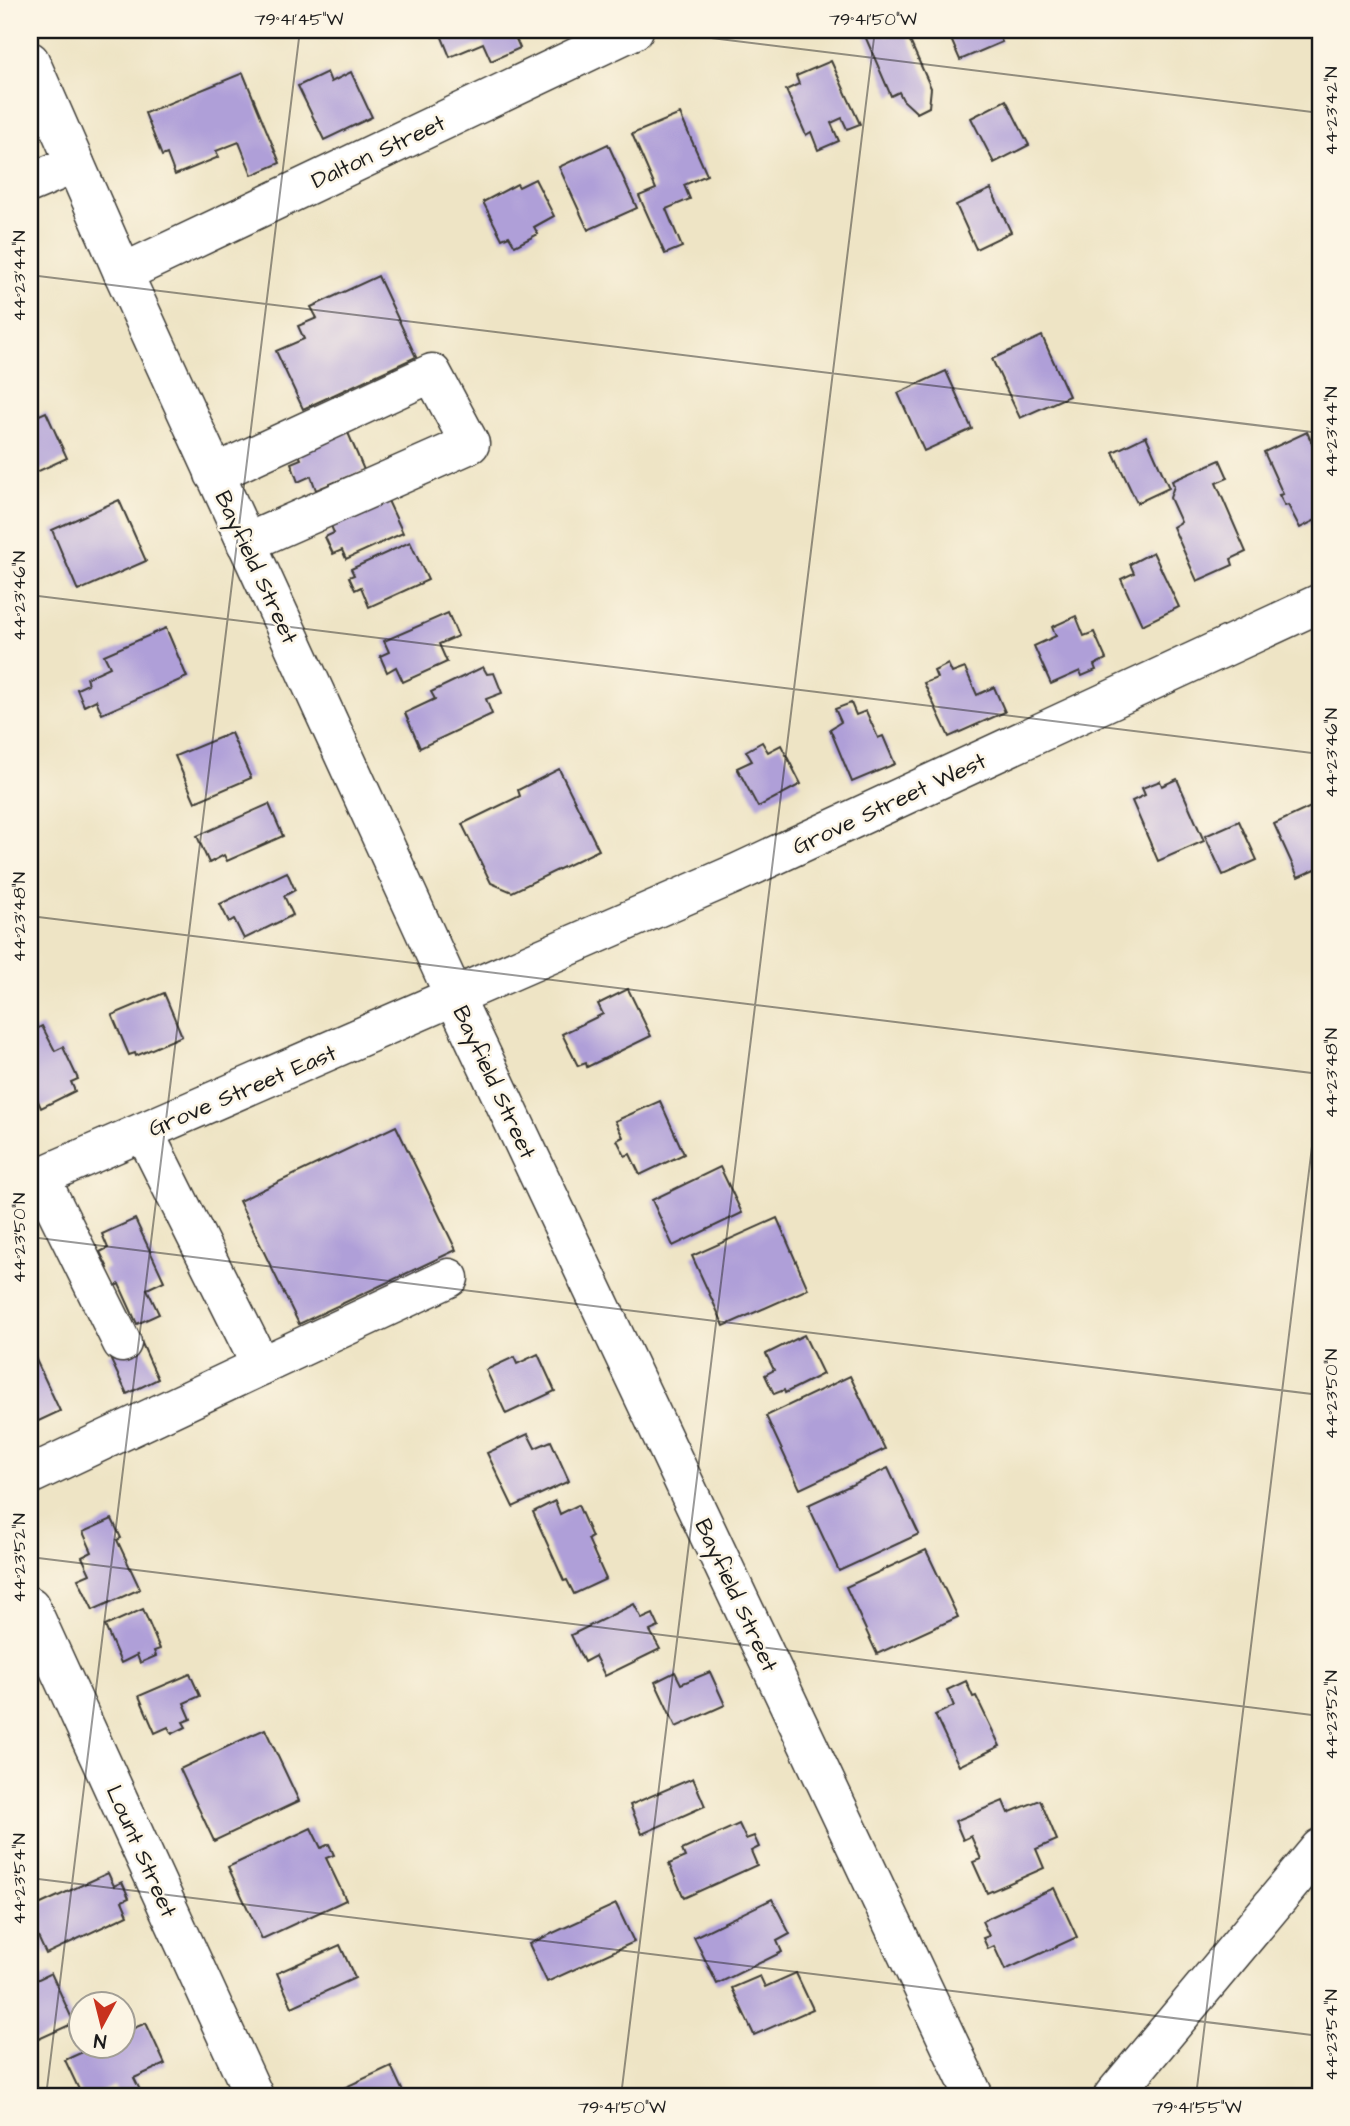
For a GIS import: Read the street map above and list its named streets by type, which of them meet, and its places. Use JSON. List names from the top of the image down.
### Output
{
  "streets": {
    "main road": [
      "Dalton Street",
      "Bayfield Street",
      "Grove Street West",
      "Grove Street East",
      "Lount Street"
    ]
  },
  "crossings": [
    ["Dalton Street", "Bayfield Street"],
    ["Bayfield Street", "Grove Street West"],
    ["Bayfield Street", "Grove Street East"],
    ["Grove Street West", "Grove Street East"]
  ],
  "north": "bottom",
  "coordinates": [
    "79°41'45\"W",
    "79°41'50\"W",
    "44°23'42\"N",
    "44°23'44\"N",
    "44°23'46\"N",
    "44°23'48\"N",
    "44°23'50\"N",
    "44°23'52\"N",
    "44°23'54\"N",
    "79°41'55\"W"
  ]
}
